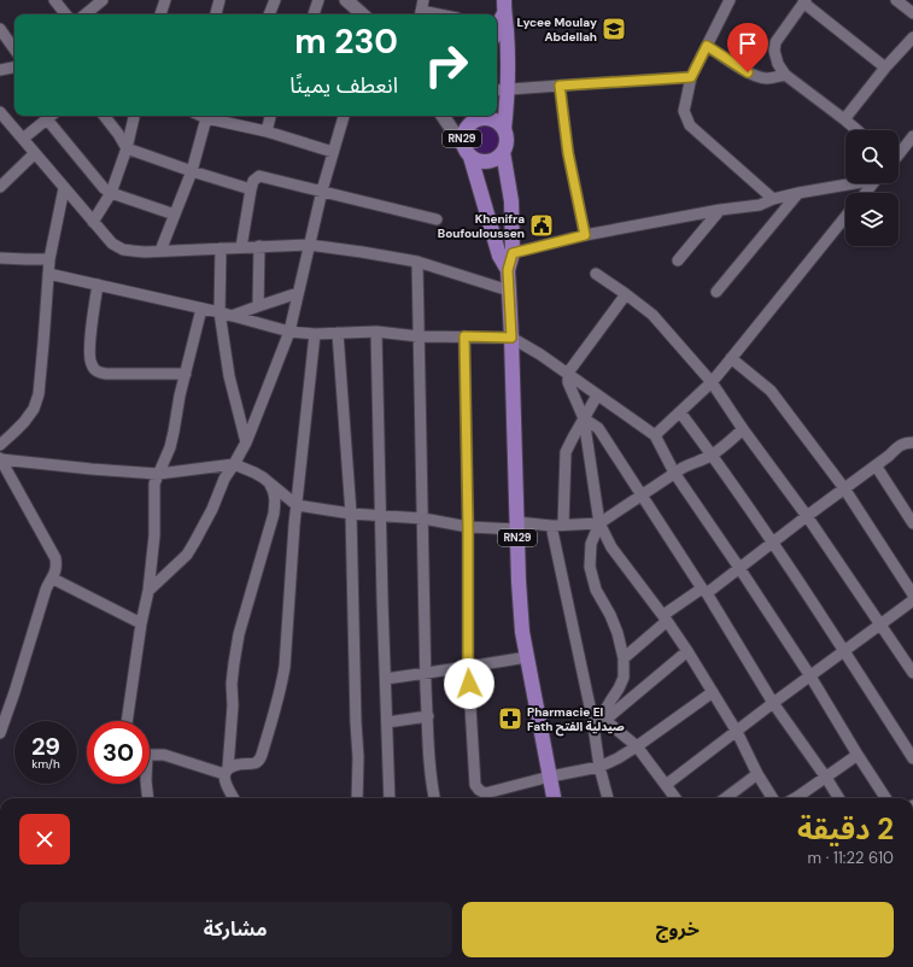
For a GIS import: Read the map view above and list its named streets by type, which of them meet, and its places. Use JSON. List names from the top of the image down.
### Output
{
  "streets": {
    "main road": ["RN29"]
  },
  "places": {
    "school or university": ["Lycee Moulay Abdellah"],
    "public building": ["Khenifra Boufouloussen"],
    "pharmacy": ["Pharmacie El Fath صيدلية الفتح"]
  },
  "page": {
    "turn": ["230 m", "انعطف يمينًا"],
    "speed": "29 km/h",
    "limit": "30",
    "heading": ["2 دقيقة", "610 m · 11:22"],
    "buttons": ["خروج", "مشاركة"]
  }
}
